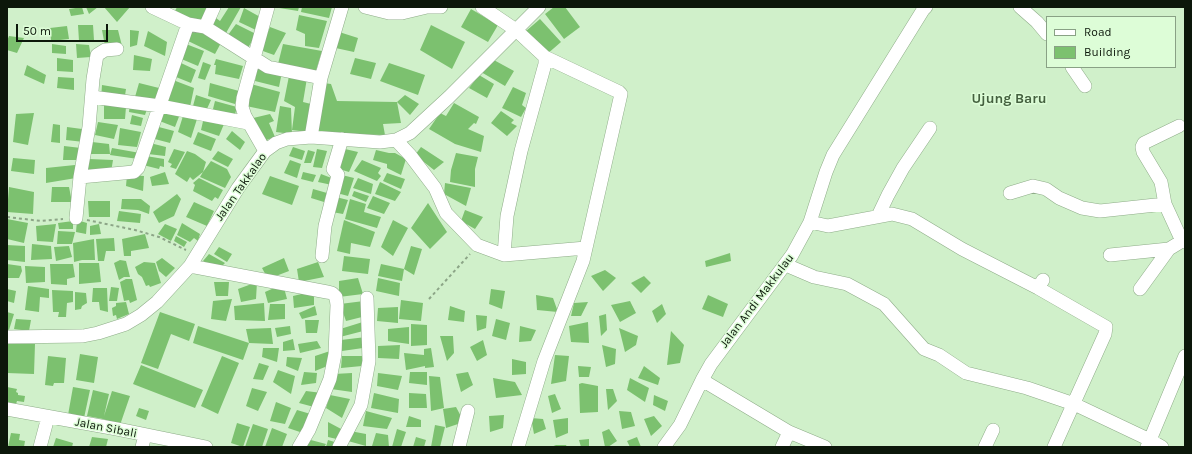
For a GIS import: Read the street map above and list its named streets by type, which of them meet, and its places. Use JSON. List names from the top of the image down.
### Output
{
  "streets": {
    "street": ["Jalan Takkalao", "Jalan Andi Makkulau", "Jalan Sibali"]
  },
  "districts": ["Ujung Baru"],
  "legend": ["Road", "Building"],
  "scale_bar": "50 m"
}
